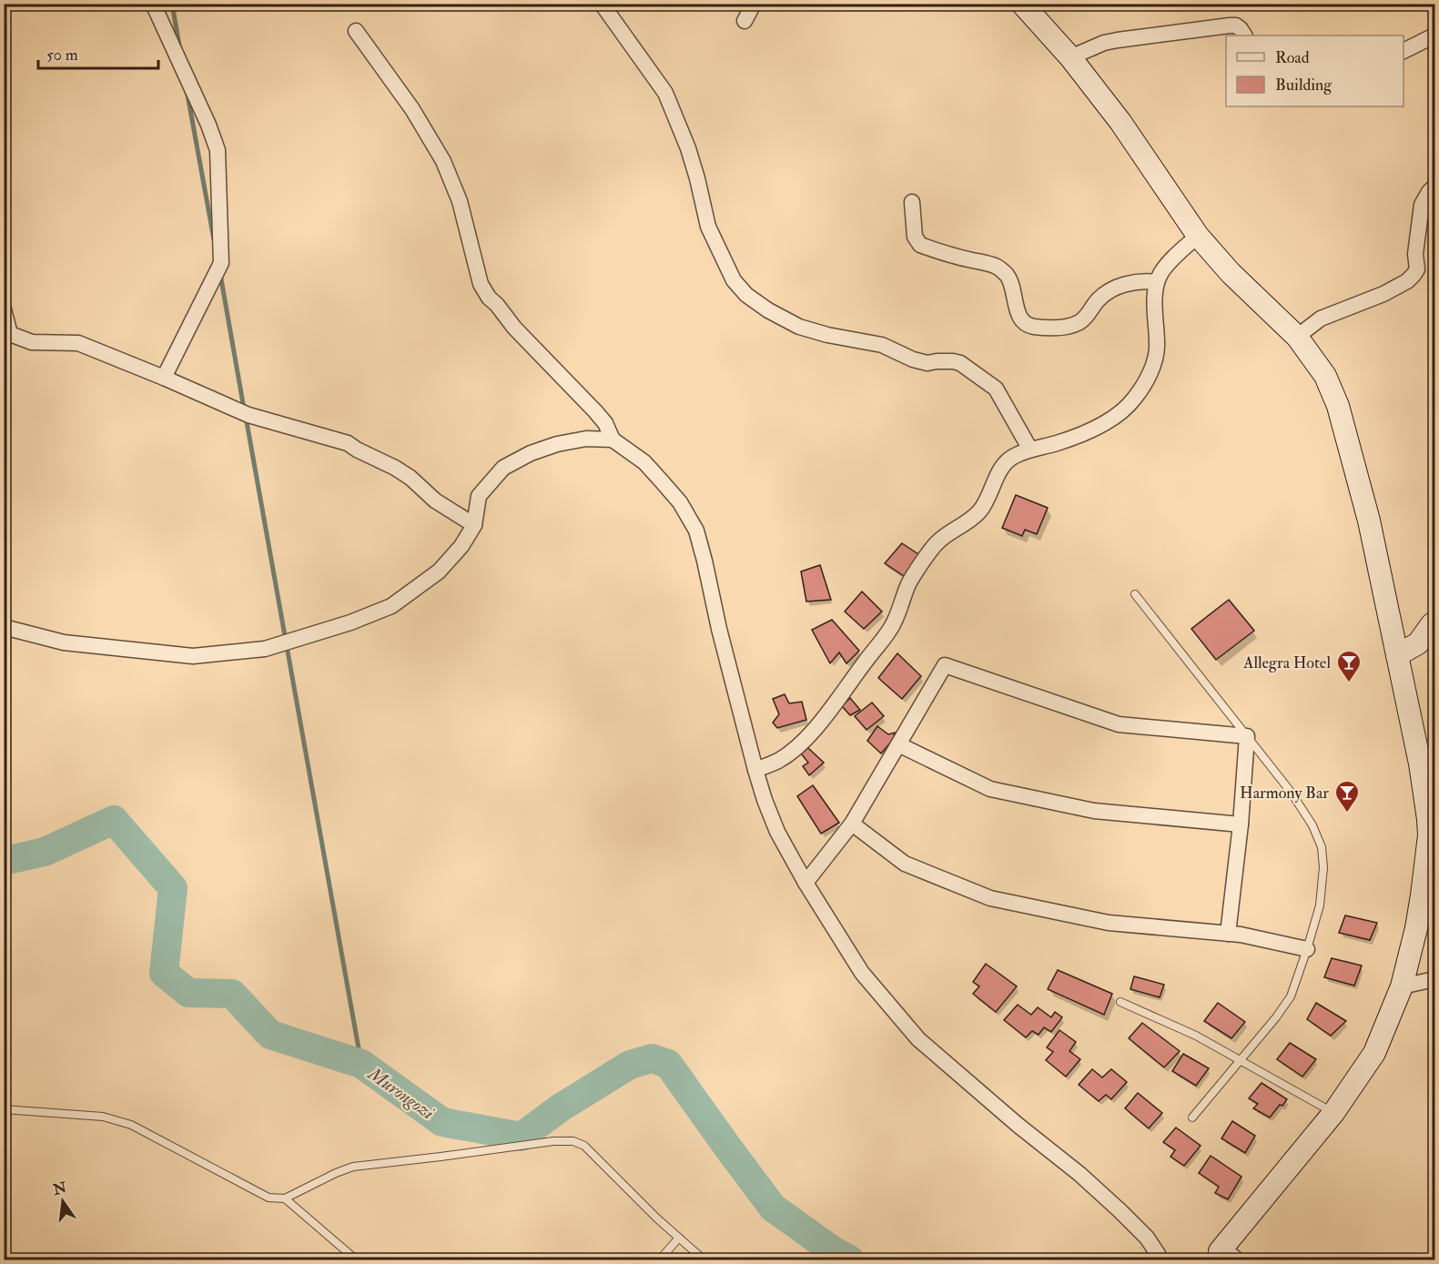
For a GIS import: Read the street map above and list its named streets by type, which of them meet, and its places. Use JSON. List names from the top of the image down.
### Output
{
  "water": ["Murongozi"],
  "places": {
    "bar": ["Allegra Hotel", "Harmony Bar"]
  },
  "legend": ["Road", "Building"],
  "scale_bar": "50 m",
  "north": "top"
}
